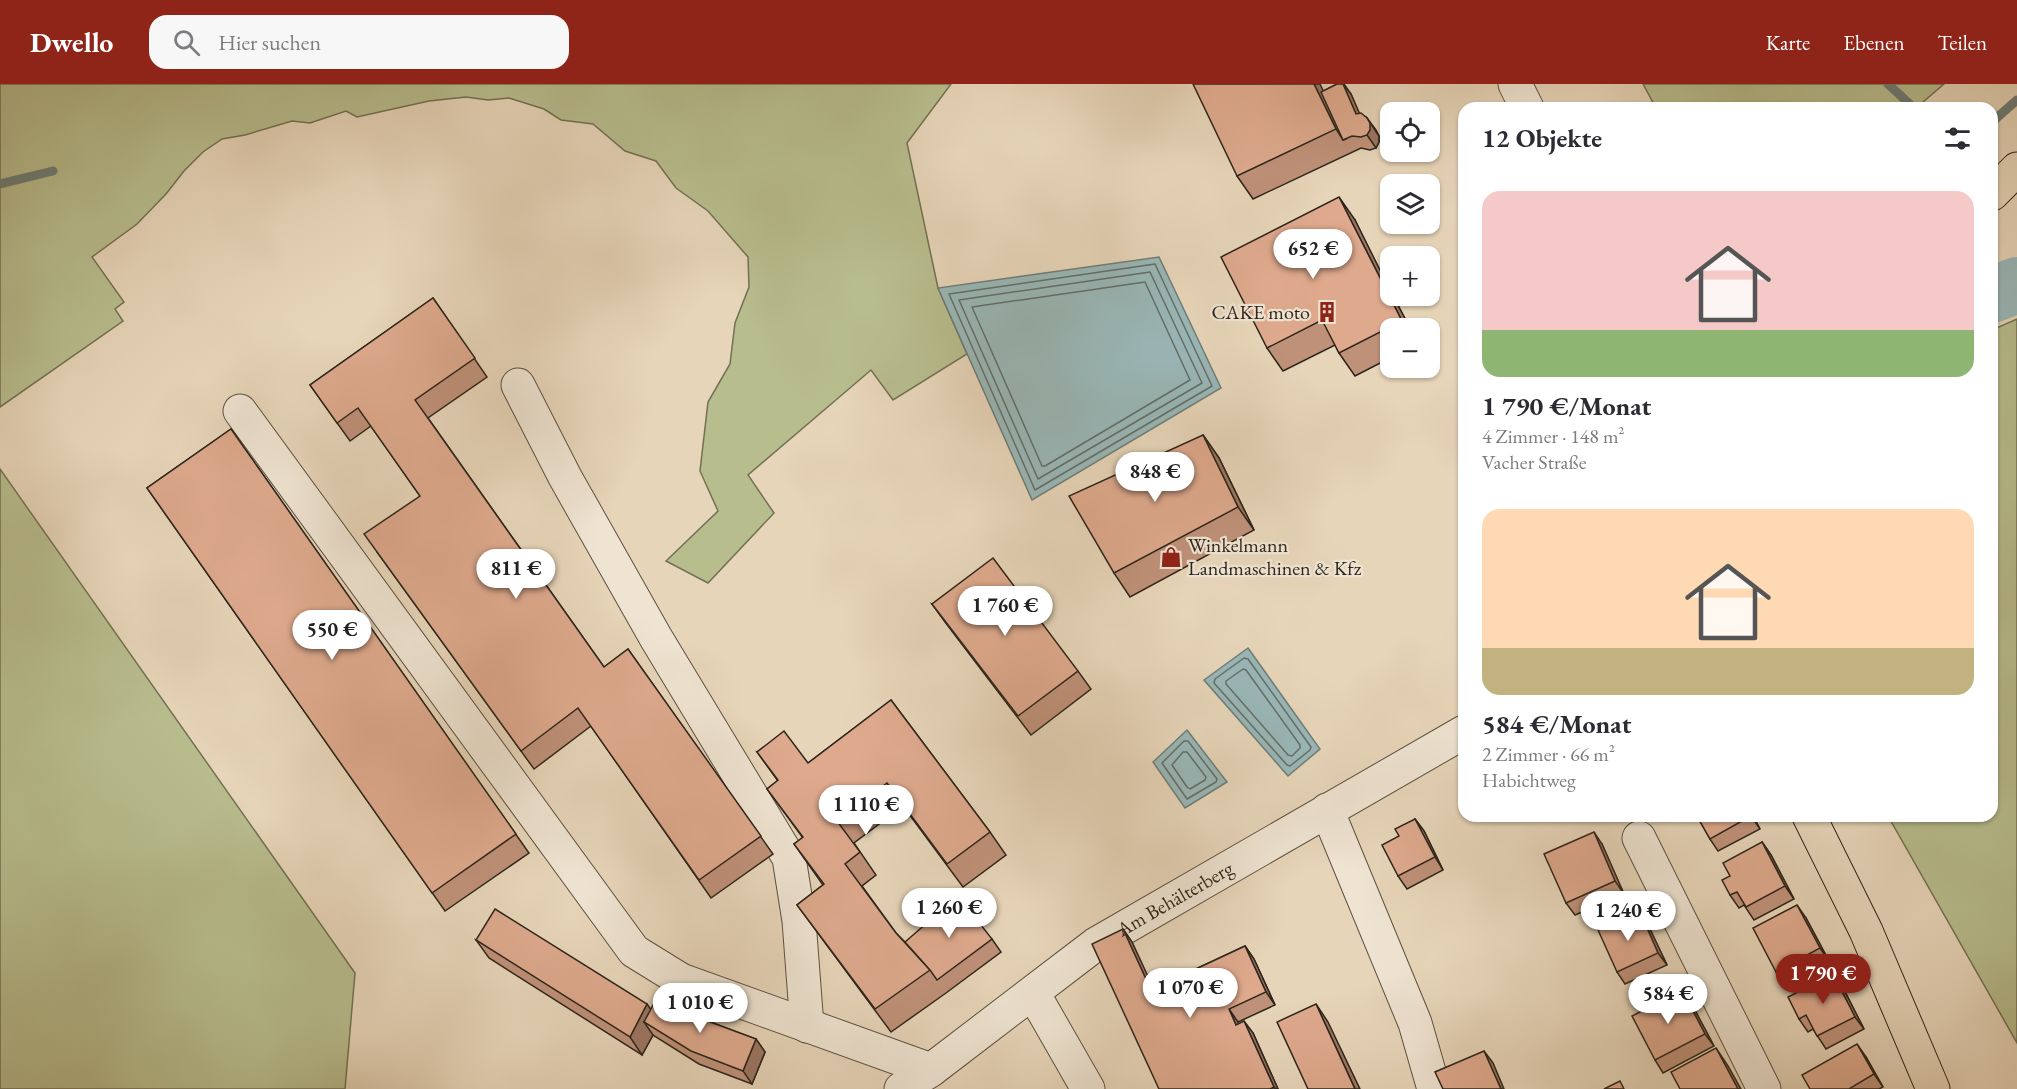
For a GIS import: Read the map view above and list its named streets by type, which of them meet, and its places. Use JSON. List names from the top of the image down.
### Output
{
  "streets": {
    "street": ["Am Behälterberg"]
  },
  "places": {
    "building": ["CAKE moto"],
    "shop": ["Winkelmann Landmaschinen & Kfz"]
  },
  "page": {
    "header": "Dwello",
    "search": "Hier suchen",
    "nav": ["Karte", "Ebenen", "Teilen"],
    "map_buttons": ["+", "−"],
    "heading": "12 Objekte",
    "list": [
      {
        "name": "1 790 €/Monat",
        "note": "4 Zimmer · 148 m² · Vacher Straße"
      },
      {
        "name": "584 €/Monat",
        "note": "2 Zimmer · 66 m² · Habichtweg"
      }
    ],
    "price": [
      "652 €",
      "848 €",
      "811 €",
      "1 760 €",
      "550 €",
      "1 110 €",
      "1 260 €",
      "1 240 €",
      "1 790 €",
      "1 070 €",
      "584 €",
      "1 010 €"
    ]
  }
}
